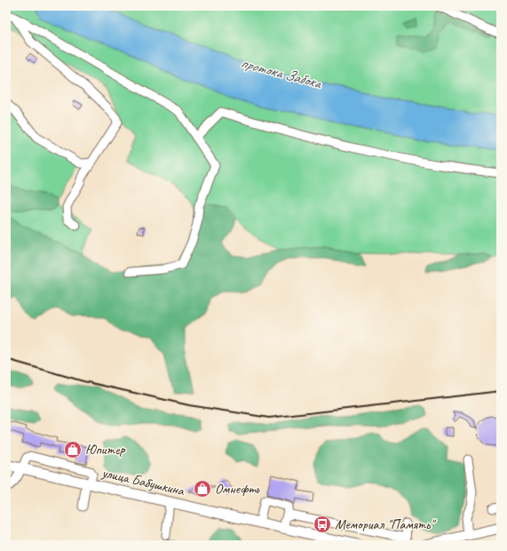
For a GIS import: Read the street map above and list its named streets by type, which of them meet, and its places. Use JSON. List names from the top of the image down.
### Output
{
  "streets": {
    "main road": ["улица Бабушкина"]
  },
  "water": ["протока Забока"],
  "places": {
    "shop": ["Юпитер", "Омнефть"],
    "bus stop": ["Мемориал \"Память\""]
  }
}
